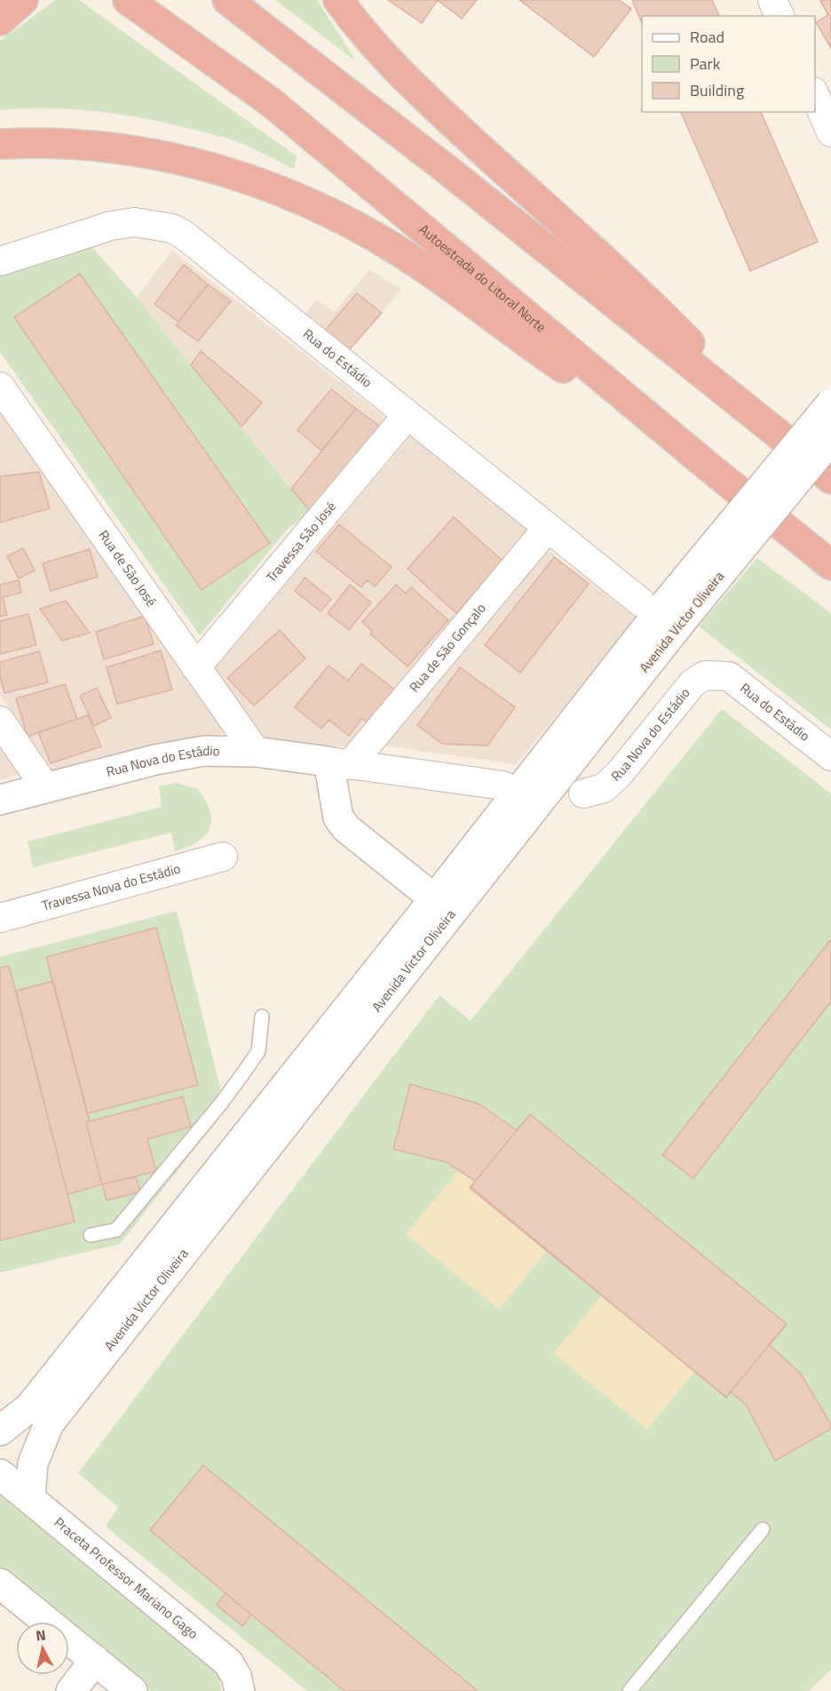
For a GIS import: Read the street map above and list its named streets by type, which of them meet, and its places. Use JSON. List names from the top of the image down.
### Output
{
  "streets": {
    "highway": ["Autoestrada do Litoral Norte"],
    "street": [
      "Rua do Estádio",
      "Travessa São José",
      "Rua de São José",
      "Avenida Victor Oliveira",
      "Rua de São Gonçalo",
      "Rua Nova do Estádio",
      "Travessa Nova do Estádio",
      "Praceta Professor Mariano Gago"
    ]
  },
  "crossings": [
    ["Rua do Estádio", "Travessa São José"],
    ["Rua do Estádio", "Avenida Victor Oliveira"],
    ["Rua do Estádio", "Rua de São Gonçalo"],
    ["Rua do Estádio", "Rua Nova do Estádio"],
    ["Travessa São José", "Rua de São José"],
    ["Rua de São José", "Rua Nova do Estádio"],
    ["Avenida Victor Oliveira", "Praceta Professor Mariano Gago"],
    ["Rua de São Gonçalo", "Rua Nova do Estádio"]
  ],
  "legend": ["Road", "Park", "Building"],
  "north": "top"
}
